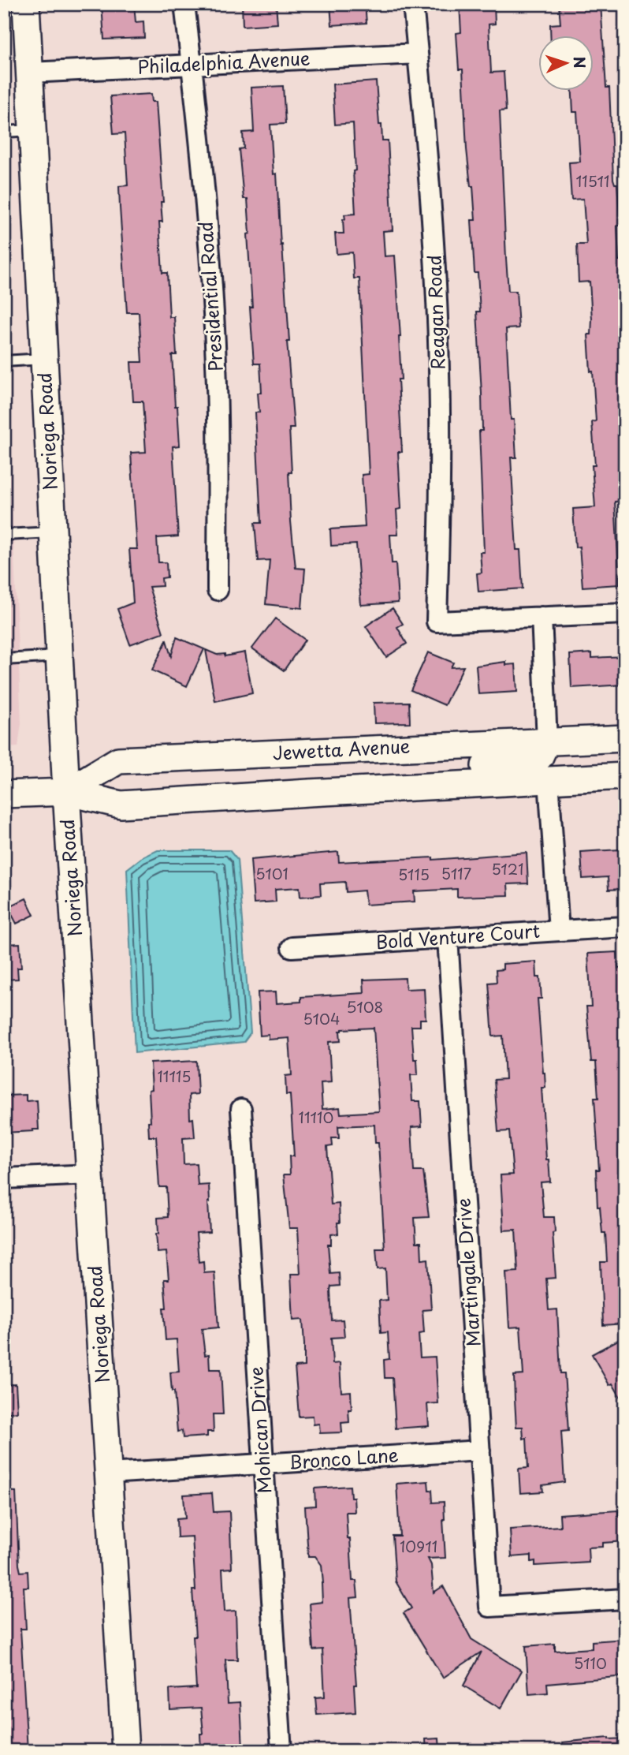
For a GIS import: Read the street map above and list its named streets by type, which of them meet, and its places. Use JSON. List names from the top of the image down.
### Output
{
  "streets": {
    "street": [
      "Philadelphia Avenue",
      "Presidential Road",
      "Reagan Road",
      "Noriega Road",
      "Jewetta Avenue",
      "Bold Venture Court",
      "Martingale Drive",
      "Mohican Drive",
      "Bronco Lane"
    ]
  },
  "crossings": [
    ["Philadelphia Avenue", "Presidential Road"],
    ["Philadelphia Avenue", "Reagan Road"],
    ["Philadelphia Avenue", "Noriega Road"],
    ["Noriega Road", "Jewetta Avenue"],
    ["Noriega Road", "Bronco Lane"],
    ["Bold Venture Court", "Martingale Drive"],
    ["Martingale Drive", "Bronco Lane"],
    ["Mohican Drive", "Bronco Lane"]
  ],
  "house_numbers": [
    "11511",
    "5121",
    "5101",
    "5117",
    "5115",
    "5108",
    "5104",
    "11115",
    "11110",
    "10911",
    "5110"
  ],
  "north": "right"
}
